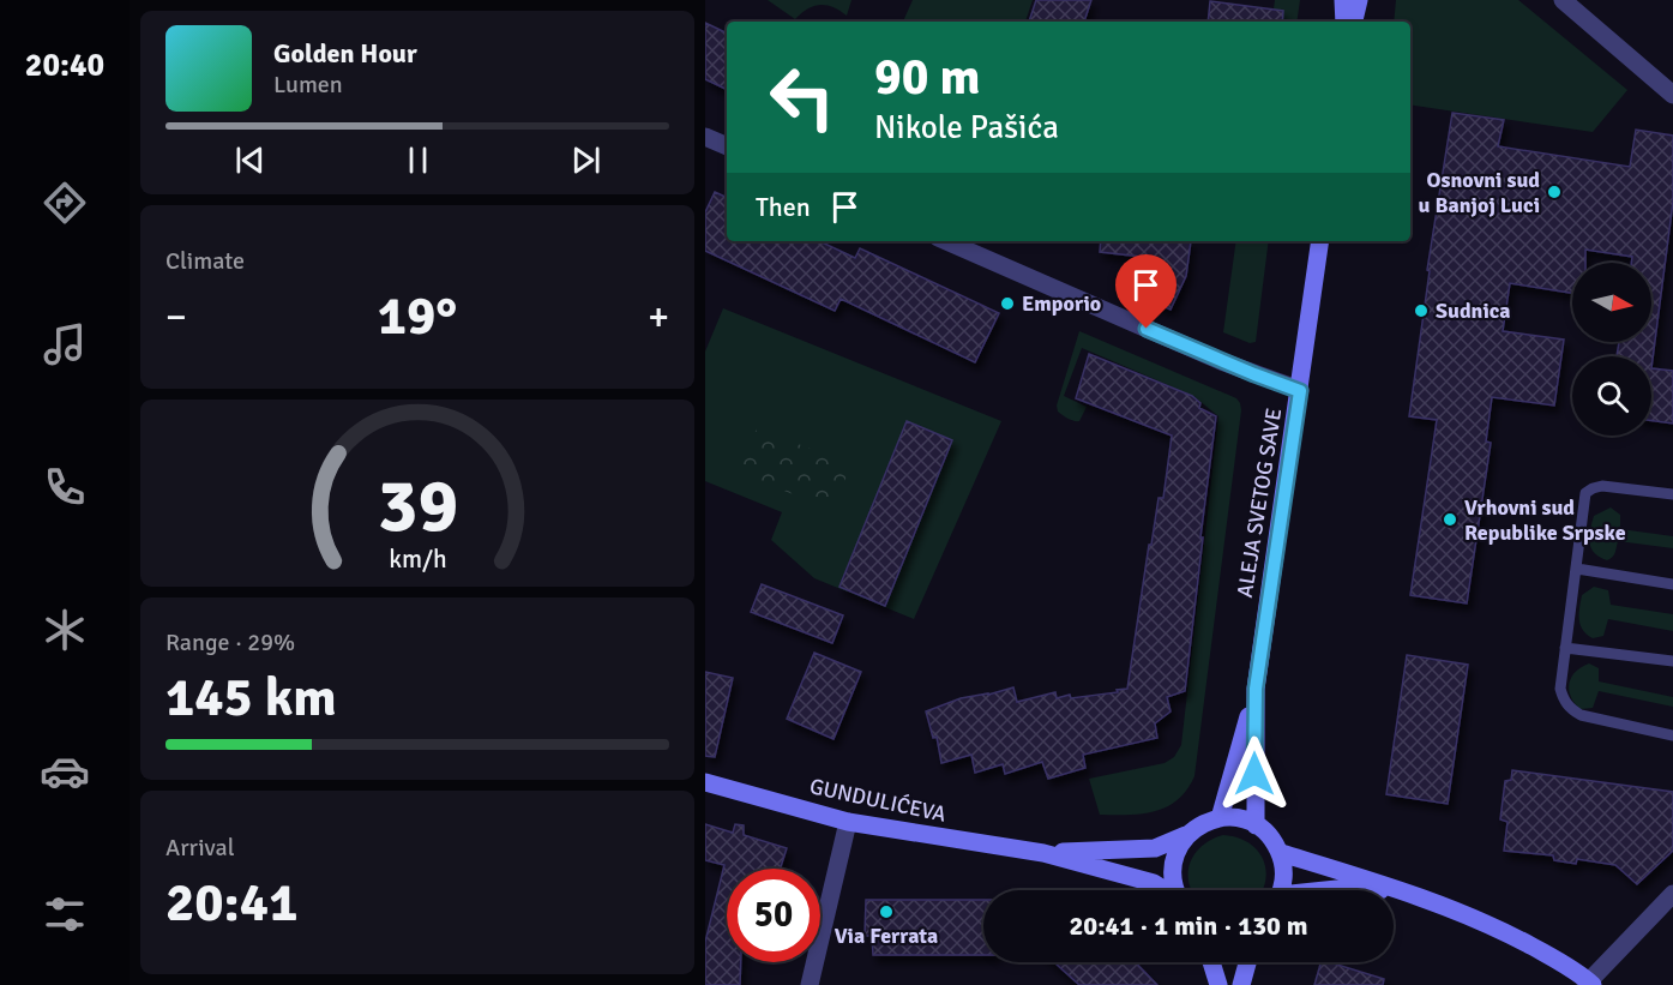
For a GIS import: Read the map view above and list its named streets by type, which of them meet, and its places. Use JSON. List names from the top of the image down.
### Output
{
  "streets": {
    "main road": ["ALEJA SVETOG SAVE", "GUNDULIĆEVA"]
  },
  "crossings": [
    ["ALEJA SVETOG SAVE", "GUNDULIĆEVA"]
  ],
  "places": [
    "Osnovni sud u Banjoj Luci",
    "Emporio",
    "Sudnica",
    "Vrhovni sud Republike Srpske",
    "Via Ferrata"
  ],
  "north": "right",
  "page": {
    "tabs": "20:40",
    "turn": ["90 m", "Nikole Pašića"],
    "song": ["Golden Hour", "Lumen"],
    "then": "Then",
    "tile": [
      "Climate",
      ["Range · 29%", "145 km"],
      ["Arrival", "20:41"]
    ],
    "heat": ["−", "19°", "+"],
    "limit": "50",
    "trip": "20:41 · 1 min · 130 m",
    "gauge": ["39", "km/h"]
  }
}
